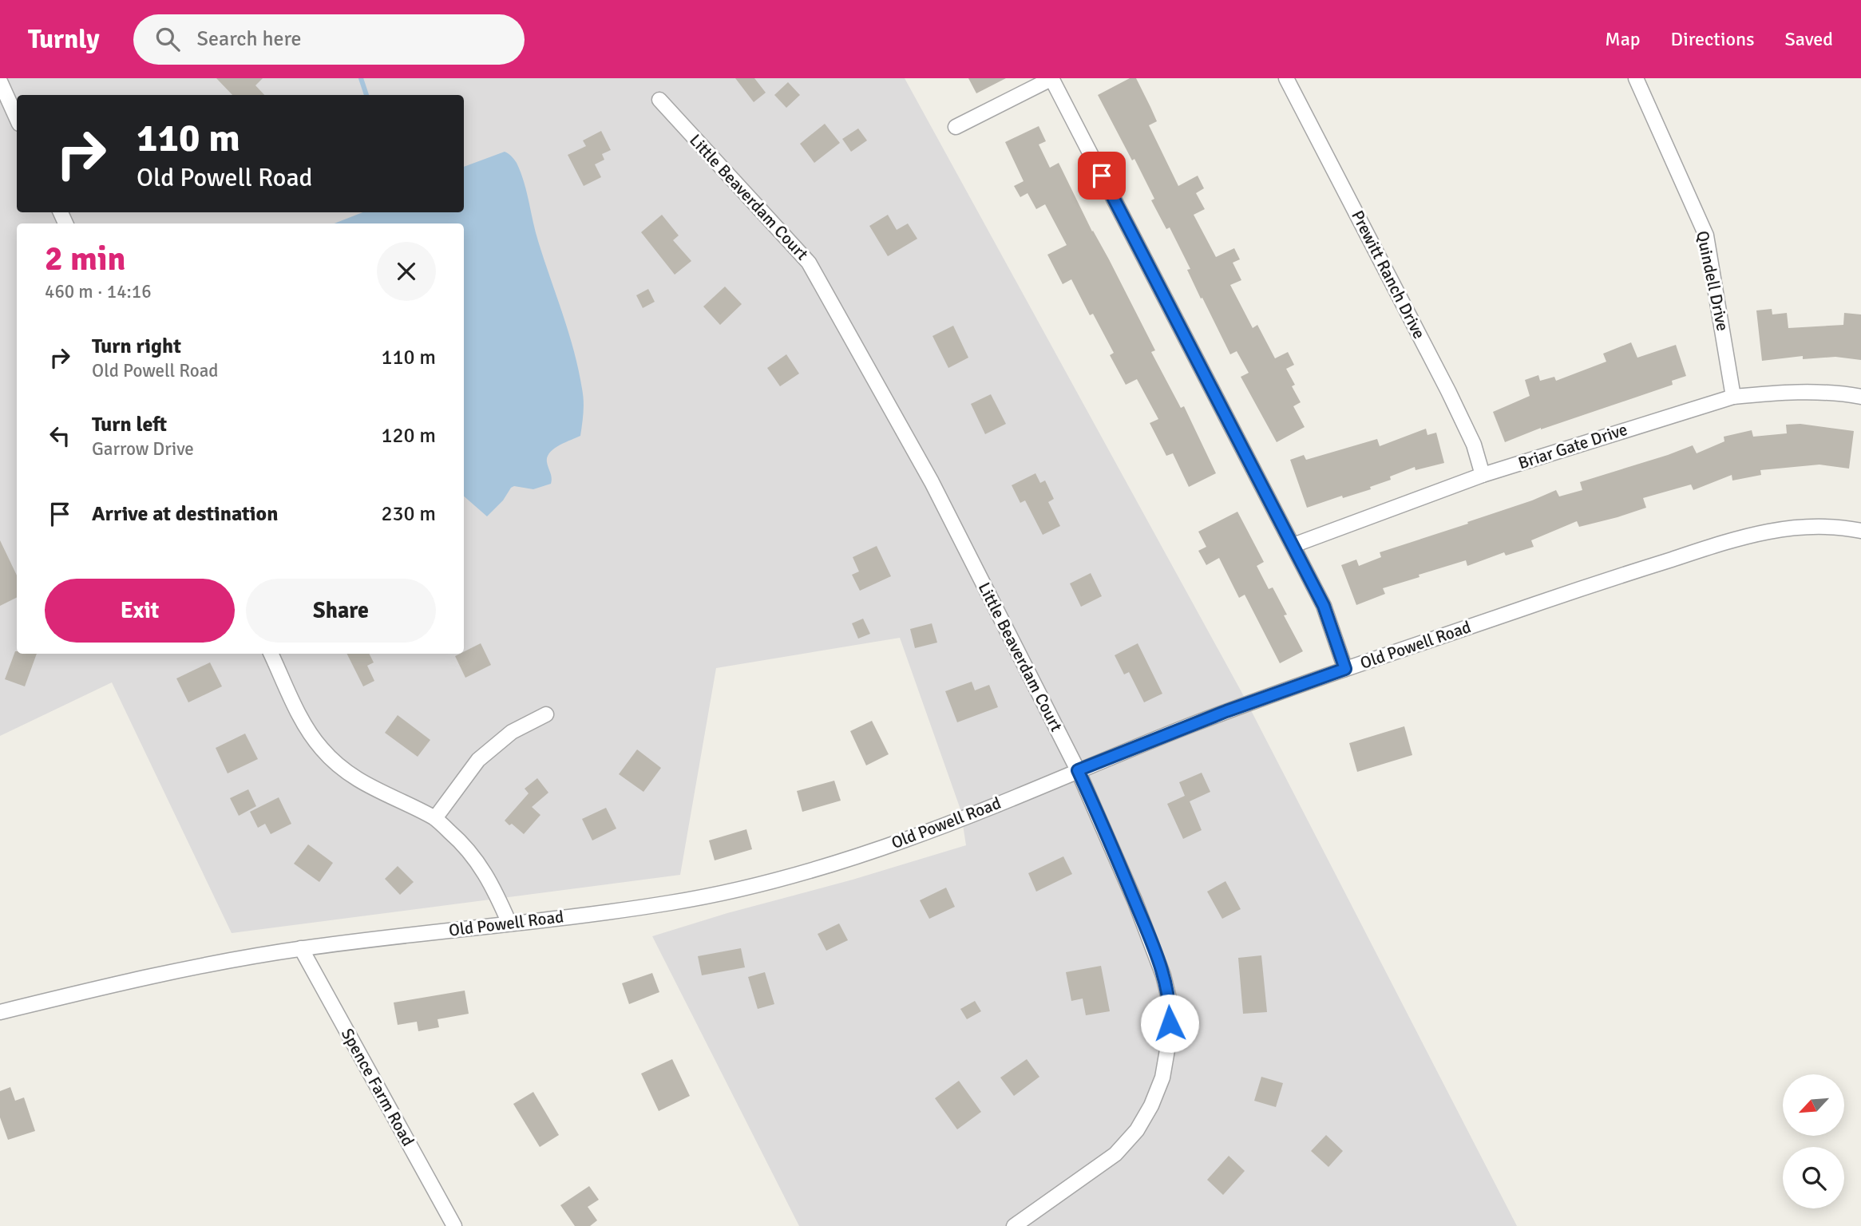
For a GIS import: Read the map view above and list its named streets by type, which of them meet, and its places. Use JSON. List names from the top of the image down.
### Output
{
  "streets": {
    "street": [
      "Little Beaverdam Court",
      "Prewitt Ranch Drive",
      "Quindell Drive",
      "Briar Gate Drive",
      "Old Powell Road",
      "Spence Farm Road"
    ]
  },
  "crossings": [
    ["Little Beaverdam Court", "Old Powell Road"],
    ["Prewitt Ranch Drive", "Briar Gate Drive"],
    ["Quindell Drive", "Briar Gate Drive"],
    ["Old Powell Road", "Spence Farm Road"]
  ],
  "north": "bottom left",
  "page": {
    "header": "Turnly",
    "search": "Search here",
    "nav": ["Map", "Directions", "Saved"],
    "turn": ["110 m", "Old Powell Road"],
    "heading": ["2 min", "460 m · 14:16"],
    "list": [
      {
        "name": "Turn right",
        "note": "Old Powell Road",
        "value": "110 m"
      },
      {
        "name": "Turn left",
        "note": "Garrow Drive",
        "value": "120 m"
      },
      {
        "name": "Arrive at destination",
        "value": "230 m"
      }
    ],
    "buttons": ["Exit", "Share"]
  }
}
